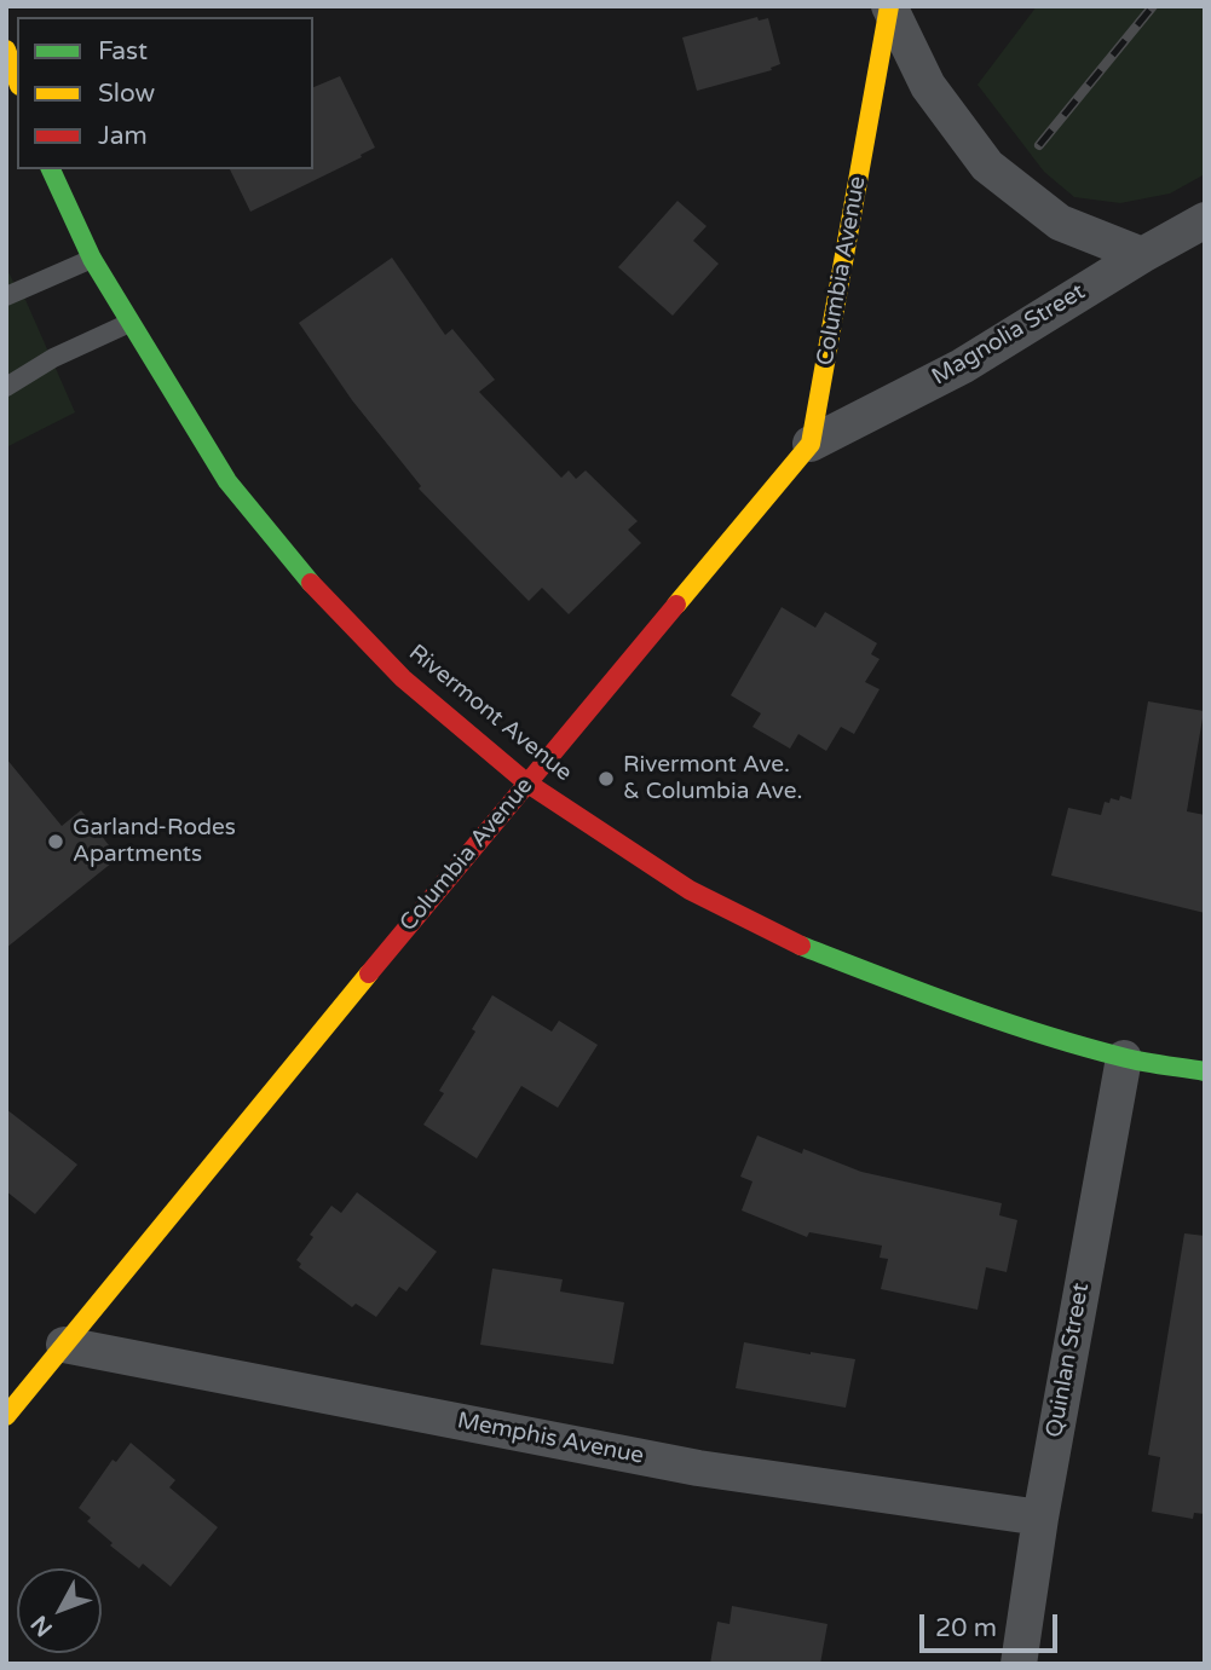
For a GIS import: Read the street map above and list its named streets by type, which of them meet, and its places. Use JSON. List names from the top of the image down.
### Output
{
  "streets": {
    "street": [
      "Columbia Avenue",
      "Magnolia Street",
      "Rivermont Avenue",
      "Quinlan Street",
      "Memphis Avenue"
    ]
  },
  "crossings": [
    ["Columbia Avenue", "Magnolia Street"],
    ["Columbia Avenue", "Rivermont Avenue"],
    ["Columbia Avenue", "Memphis Avenue"],
    ["Rivermont Avenue", "Quinlan Street"],
    ["Quinlan Street", "Memphis Avenue"]
  ],
  "places": ["Rivermont Ave. & Columbia Ave.", "Garland-Rodes Apartments"],
  "legend": ["Fast", "Slow", "Jam"],
  "scale_bar": "20 m",
  "north": "bottom left"
}
